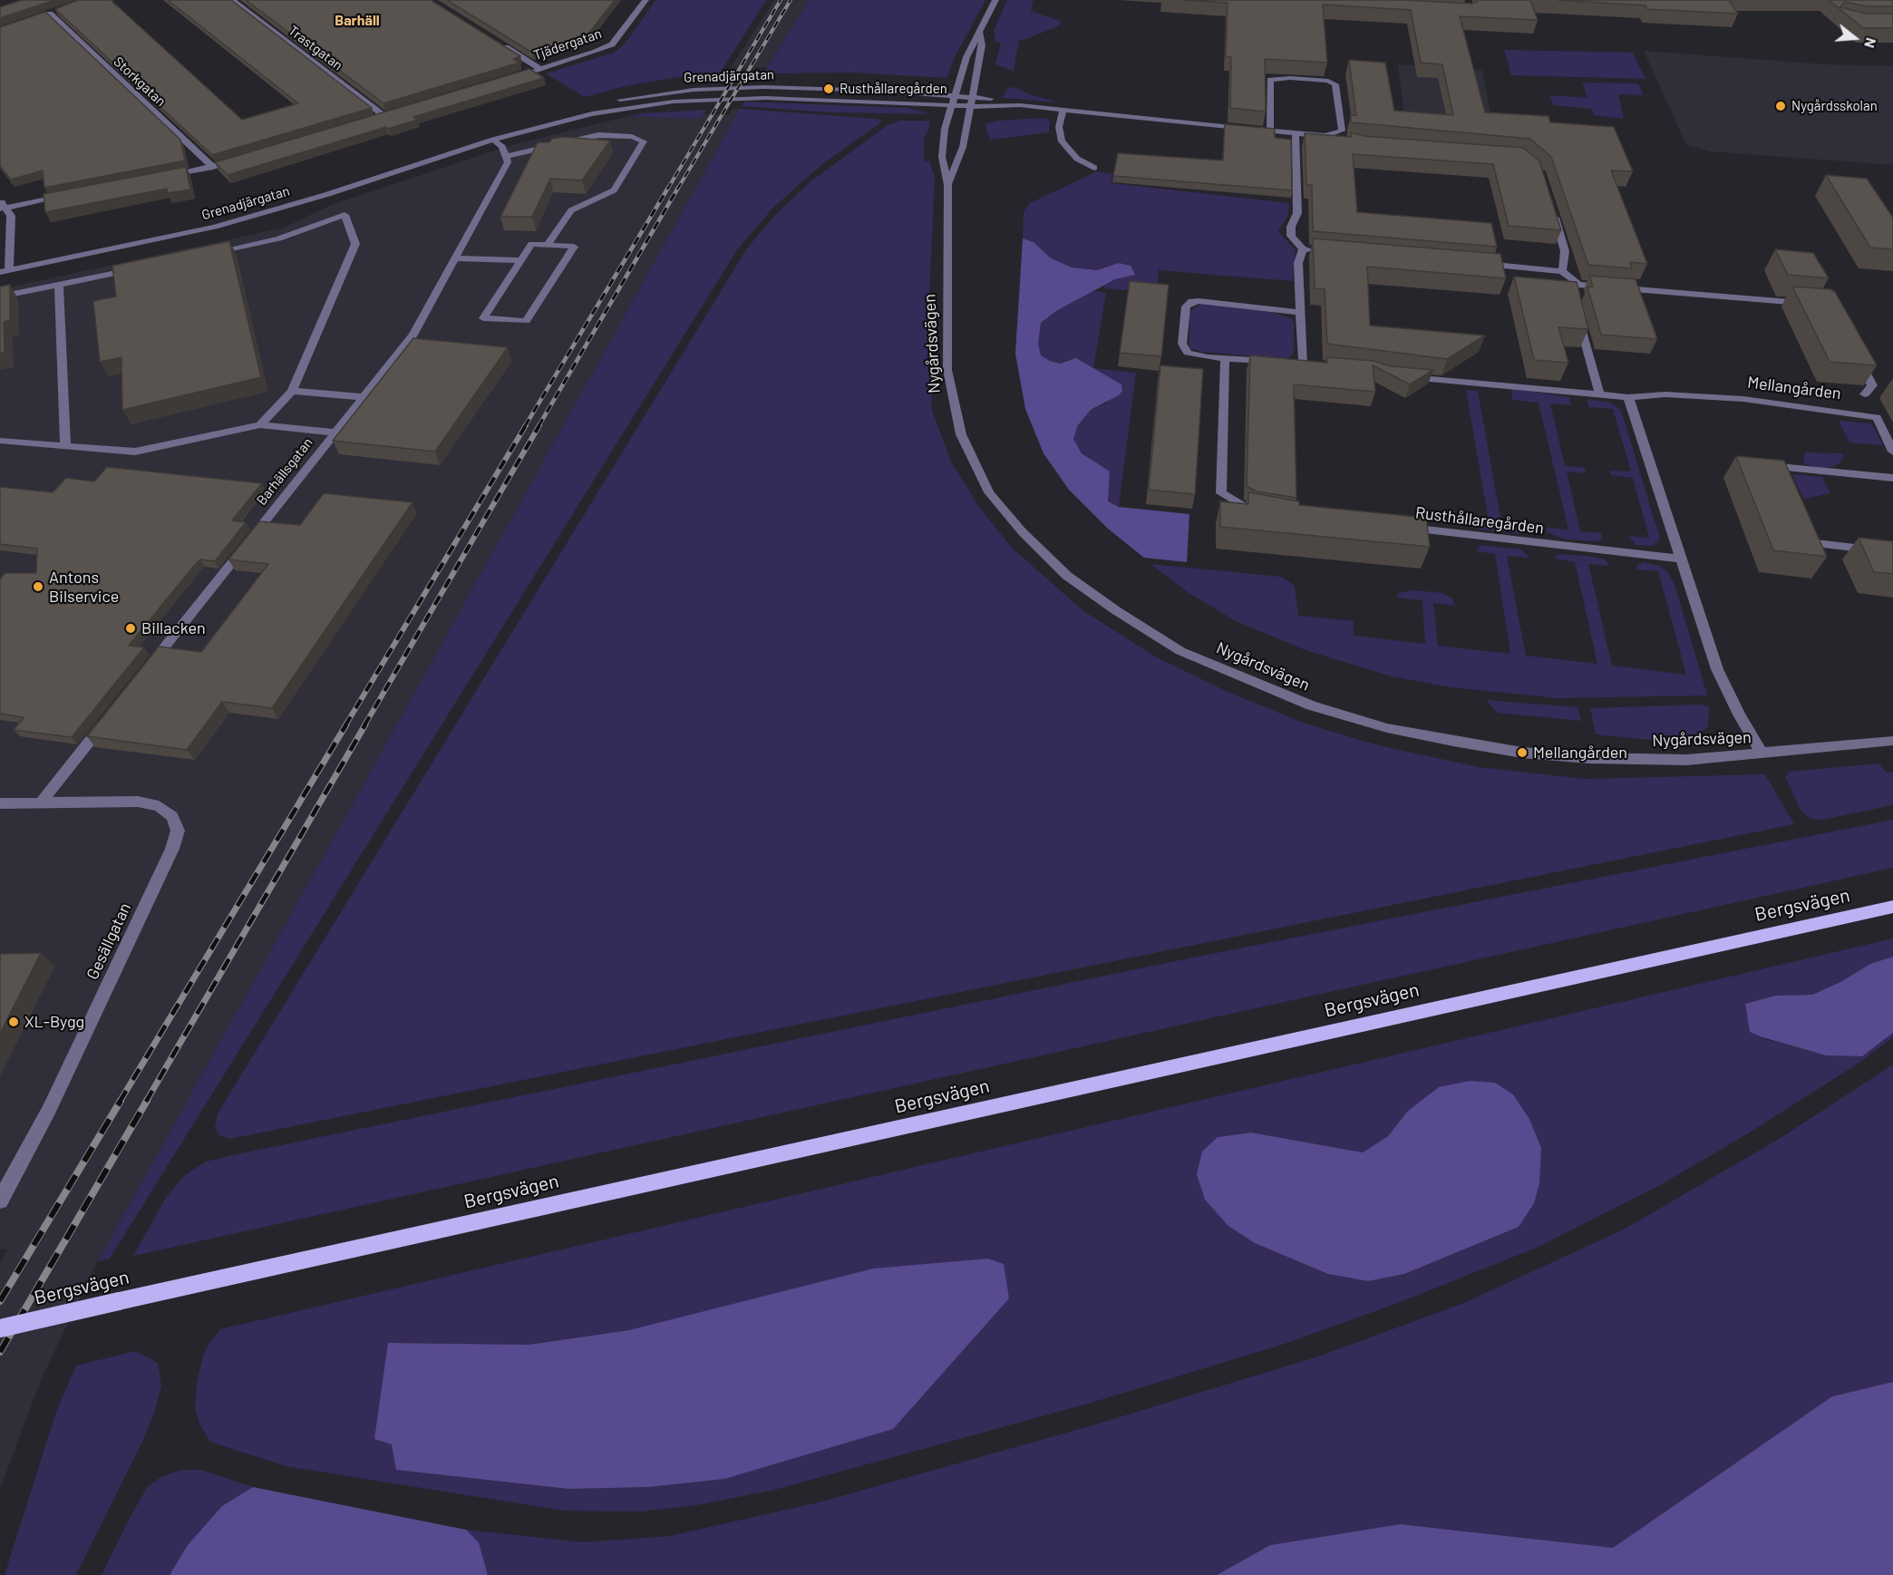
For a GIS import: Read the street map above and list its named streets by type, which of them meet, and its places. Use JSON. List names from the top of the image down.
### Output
{
  "streets": {
    "main road": ["Bergsvägen"],
    "street": [
      "Tjädergatan",
      "Trastgatan",
      "Grenadjärgatan",
      "Storkgatan",
      "Nygårdsvägen",
      "Mellangården",
      "Barhällsgatan",
      "Rusthållaregården",
      "Gesällgatan"
    ]
  },
  "crossings": [
    ["Grenadjärgatan", "Nygårdsvägen"]
  ],
  "districts": ["Barhäll"],
  "places": [
    "Rusthållaregården",
    "Nygårdsskolan",
    "Antons Bilservice",
    "Billacken",
    "Mellangården",
    "XL-Bygg"
  ],
  "north": "right"
}
